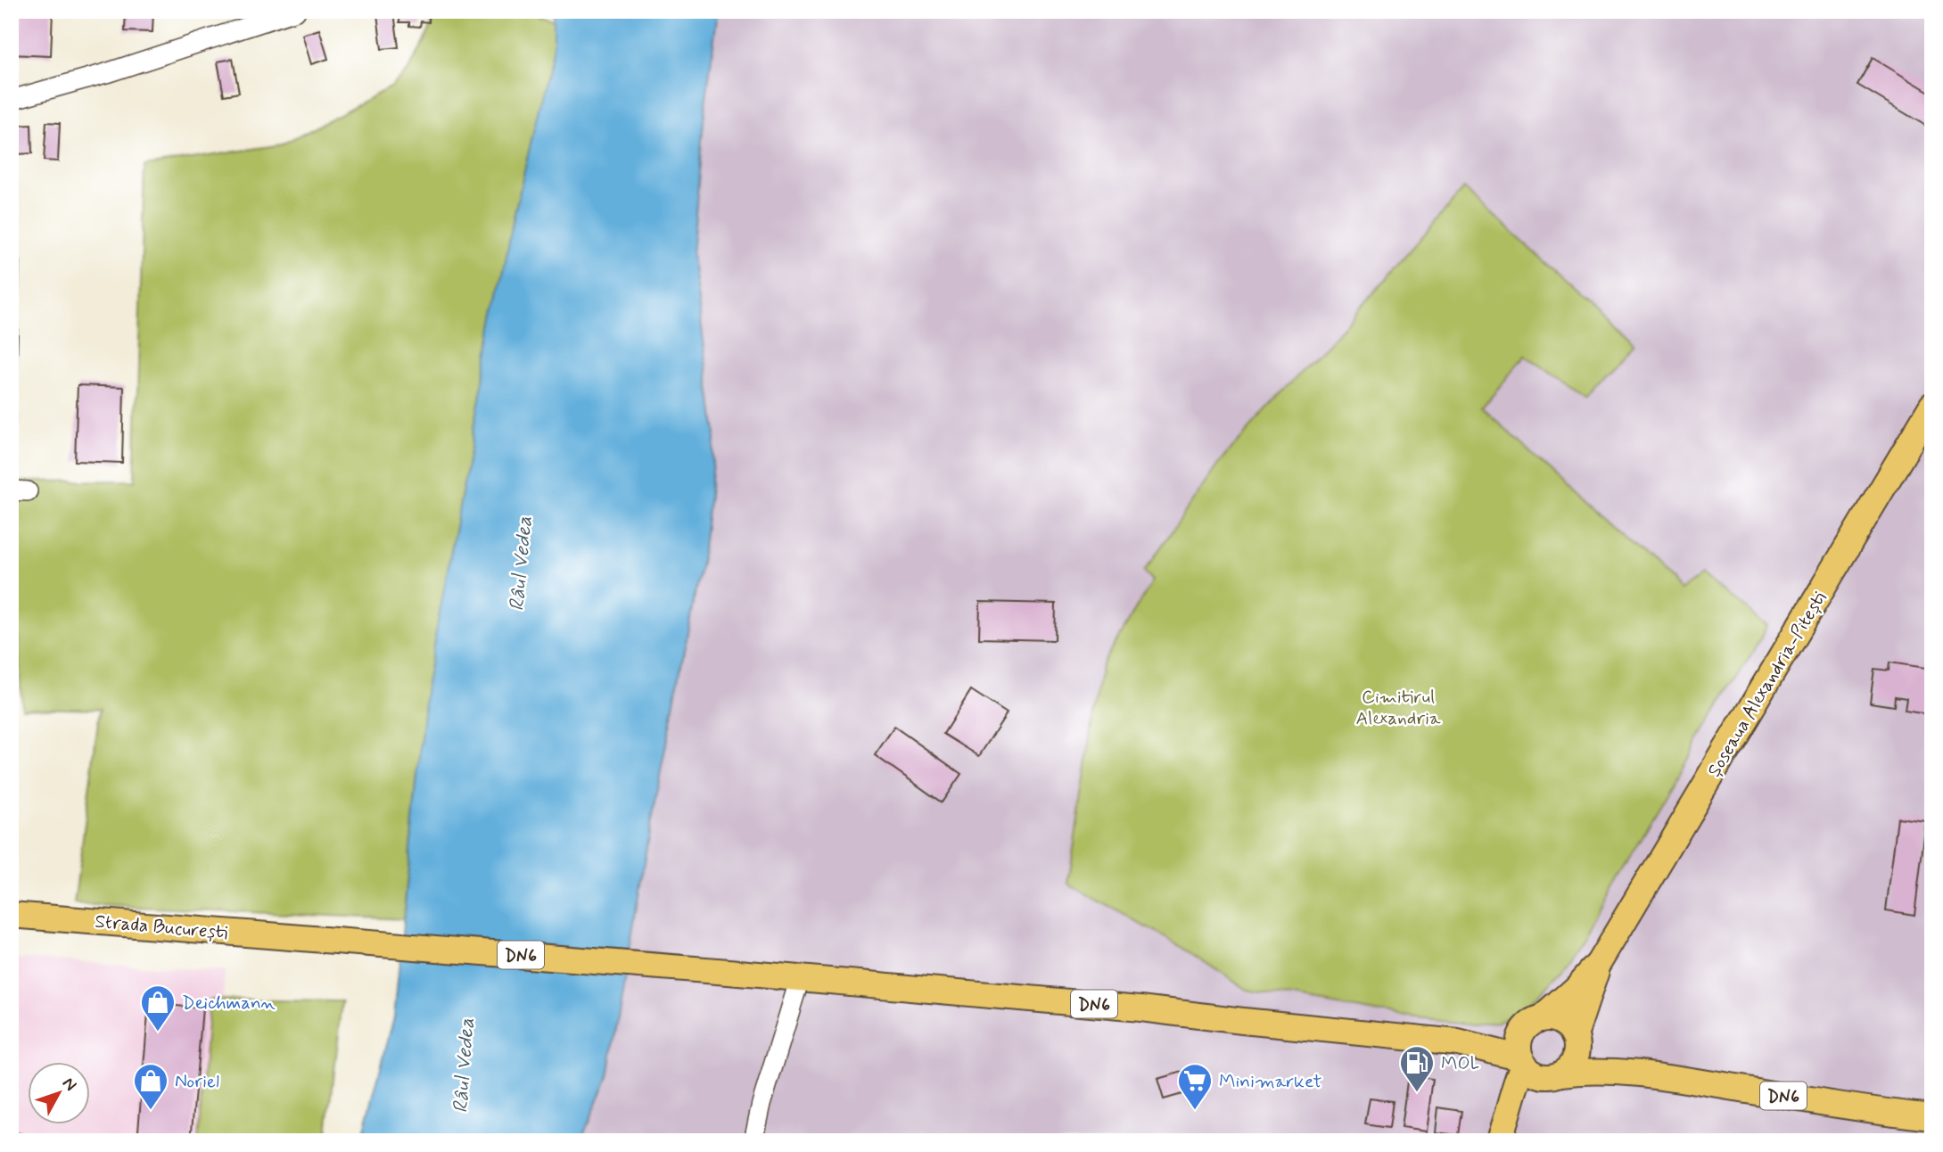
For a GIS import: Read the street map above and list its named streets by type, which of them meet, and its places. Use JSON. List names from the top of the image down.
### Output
{
  "streets": {
    "main road": ["Șoseaua Alexandria-Pitești", "Strada București", "DN6"]
  },
  "crossings": [
    ["Șoseaua Alexandria-Pitești", "DN6"],
    ["Strada București", "DN6"]
  ],
  "water": ["Râul Vedea"],
  "parks": ["Cimitirul Alexandria"],
  "places": {
    "shop": ["Deichmann", "Noriel"],
    "fuel station": ["MOL"],
    "supermarket": ["Minimarket"]
  },
  "north": "top right"
}
